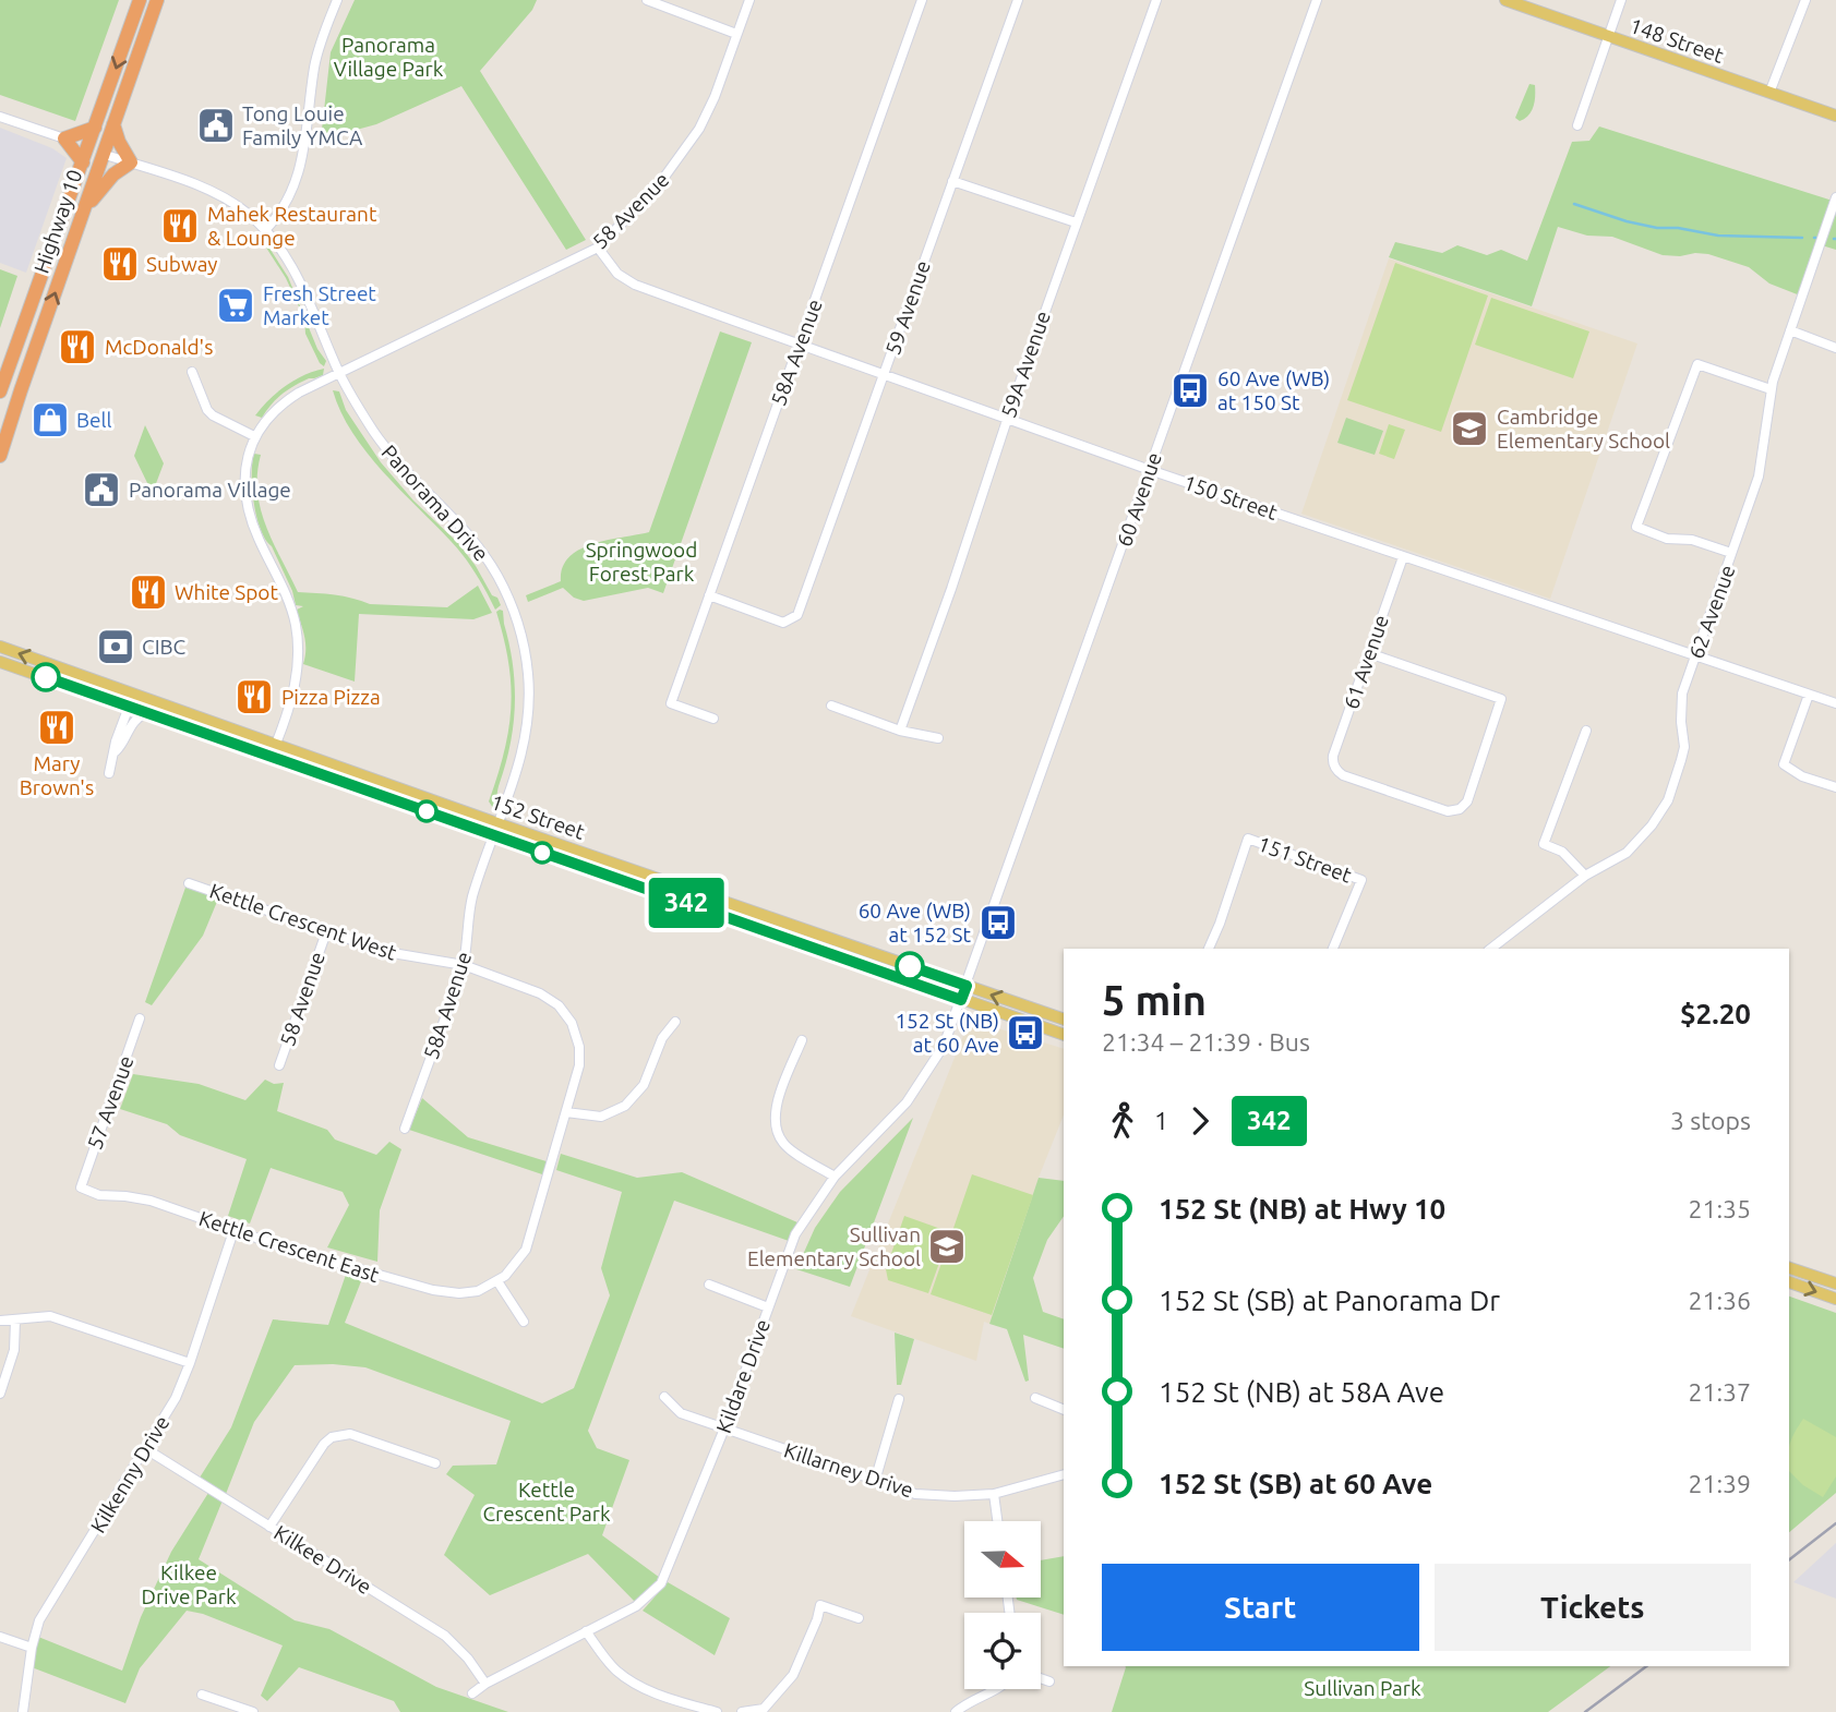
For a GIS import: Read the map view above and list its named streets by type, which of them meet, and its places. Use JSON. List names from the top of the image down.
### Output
{
  "streets": {
    "highway": ["Highway 10"],
    "main road": ["148 Street", "152 Street"],
    "street": [
      "58 Avenue",
      "59 Avenue",
      "58A Avenue",
      "59A Avenue",
      "150 Street",
      "60 Avenue",
      "Panorama Drive",
      "62 Avenue",
      "61 Avenue",
      "151 Street",
      "Kettle Crescent West",
      "57 Avenue",
      "Kettle Crescent East",
      "Kildare Drive",
      "Killarney Drive",
      "Kilkenny Drive",
      "Kilkee Drive"
    ]
  },
  "crossings": [
    ["58 Avenue", "150 Street"],
    ["58 Avenue", "Panorama Drive"],
    ["58 Avenue", "Kettle Crescent West"],
    ["Highway 10", "Panorama Drive"],
    ["59 Avenue", "58A Avenue"],
    ["59 Avenue", "150 Street"],
    ["58A Avenue", "150 Street"],
    ["58A Avenue", "Panorama Drive"],
    ["58A Avenue", "152 Street"],
    ["58A Avenue", "Kettle Crescent West"],
    ["59A Avenue", "150 Street"],
    ["150 Street", "60 Avenue"],
    ["150 Street", "62 Avenue"],
    ["150 Street", "61 Avenue"],
    ["60 Avenue", "152 Street"],
    ["60 Avenue", "Kildare Drive"],
    ["Panorama Drive", "152 Street"],
    ["152 Street", "Kildare Drive"],
    ["57 Avenue", "Kettle Crescent East"],
    ["Kettle Crescent East", "Kilkenny Drive"],
    ["Kildare Drive", "Killarney Drive"],
    ["Kildare Drive", "Kilkee Drive"],
    ["Kilkenny Drive", "Kilkee Drive"]
  ],
  "parks": [
    "Panorama Village Park",
    "Springwood Forest Park",
    "Kettle Crescent Park",
    "Kilkee Drive Park",
    "Sullivan Park"
  ],
  "places": {
    "public building": ["Tong Louie Family YMCA", "Panorama Village"],
    "restaurant": [
      "Mahek Restaurant & Lounge",
      "Subway",
      "McDonald's",
      "White Spot",
      "Pizza Pizza",
      "Mary Brown's"
    ],
    "supermarket": ["Fresh Street Market"],
    "bus stop": ["60 Ave (WB) at 150 St", "60 Ave (WB) at 152 St", "152 St (NB) at 60 Ave"],
    "shop": ["Bell"],
    "school or university": ["Cambridge Elementary School", "Sullivan Elementary School"],
    "bank": ["CIBC"]
  },
  "lines": ["bus line 342"],
  "north": "right",
  "page": {
    "on_map": "342",
    "heading": ["5 min", "21:34 – 21:39 · Bus", "$2.20"],
    "legs": ["1", "342", "3 stops"],
    "list": [
      {
        "name": "152 St (NB) at Hwy 10",
        "value": "21:35"
      },
      {
        "name": "152 St (SB) at Panorama Dr",
        "value": "21:36"
      },
      {
        "name": "152 St (NB) at 58A Ave",
        "value": "21:37"
      },
      {
        "name": "152 St (SB) at 60 Ave",
        "value": "21:39"
      }
    ],
    "buttons": ["Start", "Tickets"]
  }
}
